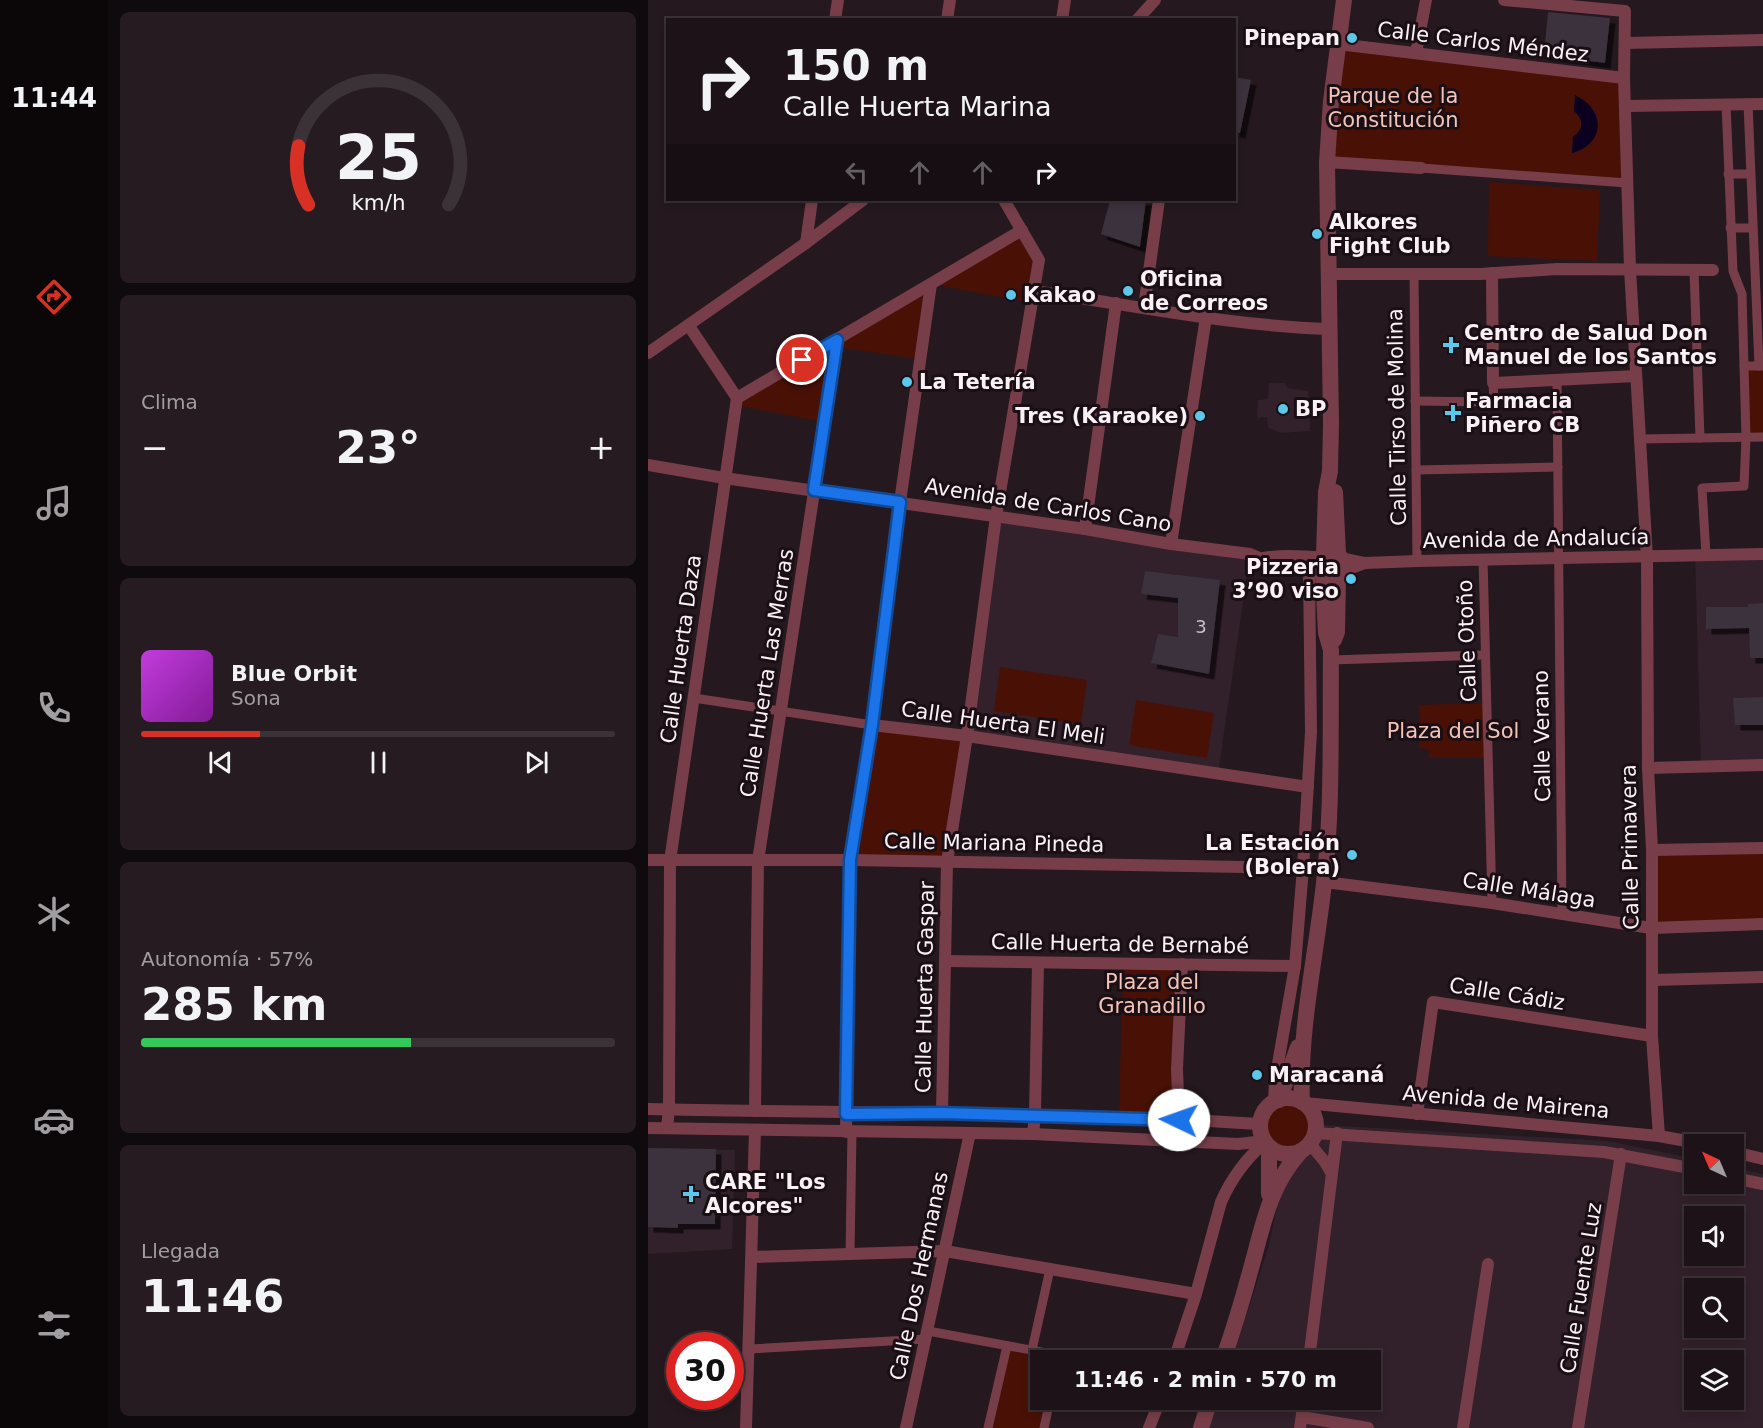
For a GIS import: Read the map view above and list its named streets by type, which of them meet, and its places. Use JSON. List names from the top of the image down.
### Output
{
  "streets": {
    "street": [
      "Calle Carlos Méndez",
      "Calle Tirso de Molina",
      "Avenida de Carlos Cano",
      "Avenida de Andalucía",
      "Calle Otoño",
      "Calle Huerta Daza",
      "Calle Huerta Las Merras",
      "Calle Huerta El Meli",
      "Calle Verano",
      "Calle Mariana Pineda",
      "Calle Primavera",
      "Calle Málaga",
      "Calle Huerta de Bernabé",
      "Calle Huerta Gaspar",
      "Calle Cádiz",
      "Avenida de Mairena",
      "Calle Dos Hermanas",
      "Calle Fuente Luz"
    ]
  },
  "crossings": [
    ["Calle Tirso de Molina", "Avenida de Andalucía"],
    ["Avenida de Carlos Cano", "Avenida de Andalucía"],
    ["Avenida de Carlos Cano", "Calle Huerta Daza"],
    ["Avenida de Carlos Cano", "Calle Huerta Las Merras"],
    ["Avenida de Carlos Cano", "Calle Huerta Gaspar"],
    ["Avenida de Andalucía", "Calle Otoño"],
    ["Avenida de Andalucía", "Calle Verano"],
    ["Avenida de Andalucía", "Calle Primavera"],
    ["Calle Otoño", "Calle Málaga"],
    ["Calle Huerta Daza", "Calle Huerta El Meli"],
    ["Calle Huerta Daza", "Calle Mariana Pineda"],
    ["Calle Huerta Las Merras", "Calle Huerta El Meli"],
    ["Calle Huerta Las Merras", "Calle Mariana Pineda"],
    ["Calle Huerta El Meli", "Calle Huerta Gaspar"],
    ["Calle Verano", "Calle Málaga"],
    ["Calle Mariana Pineda", "Calle Huerta Gaspar"],
    ["Calle Primavera", "Calle Málaga"],
    ["Calle Primavera", "Calle Cádiz"],
    ["Calle Primavera", "Avenida de Mairena"],
    ["Calle Huerta de Bernabé", "Calle Huerta Gaspar"],
    ["Calle Cádiz", "Avenida de Mairena"]
  ],
  "parks": ["Parque de la Constitución", "Plaza del Sol", "Plaza del Granadillo"],
  "places": {
    "other": [
      "Pinepan",
      "Alkores Fight Club",
      "Oficina de Correos",
      "Kakao",
      "La Tetería",
      "BP",
      "Tres (Karaoke)",
      "Pizzeria 3’90 viso",
      "La Estación (Bolera)",
      "Maracaná"
    ],
    "health": ["Centro de Salud Don Manuel de los Santos", "Farmacia Piñero CB", "CARE \"Los Alcores\""]
  },
  "house_numbers": ["3"],
  "north": "top left",
  "page": {
    "tabs": "11:44",
    "turn": ["150 m", "Calle Huerta Marina"],
    "tile": [
      "Clima",
      ["Autonomía · 57%", "285 km"],
      ["Llegada", "11:46"]
    ],
    "heat": ["−", "23°", "+"],
    "song": ["Blue Orbit", "Sona"],
    "limit": "30",
    "trip": "11:46 · 2 min · 570 m",
    "gauge": ["25", "km/h"]
  }
}
